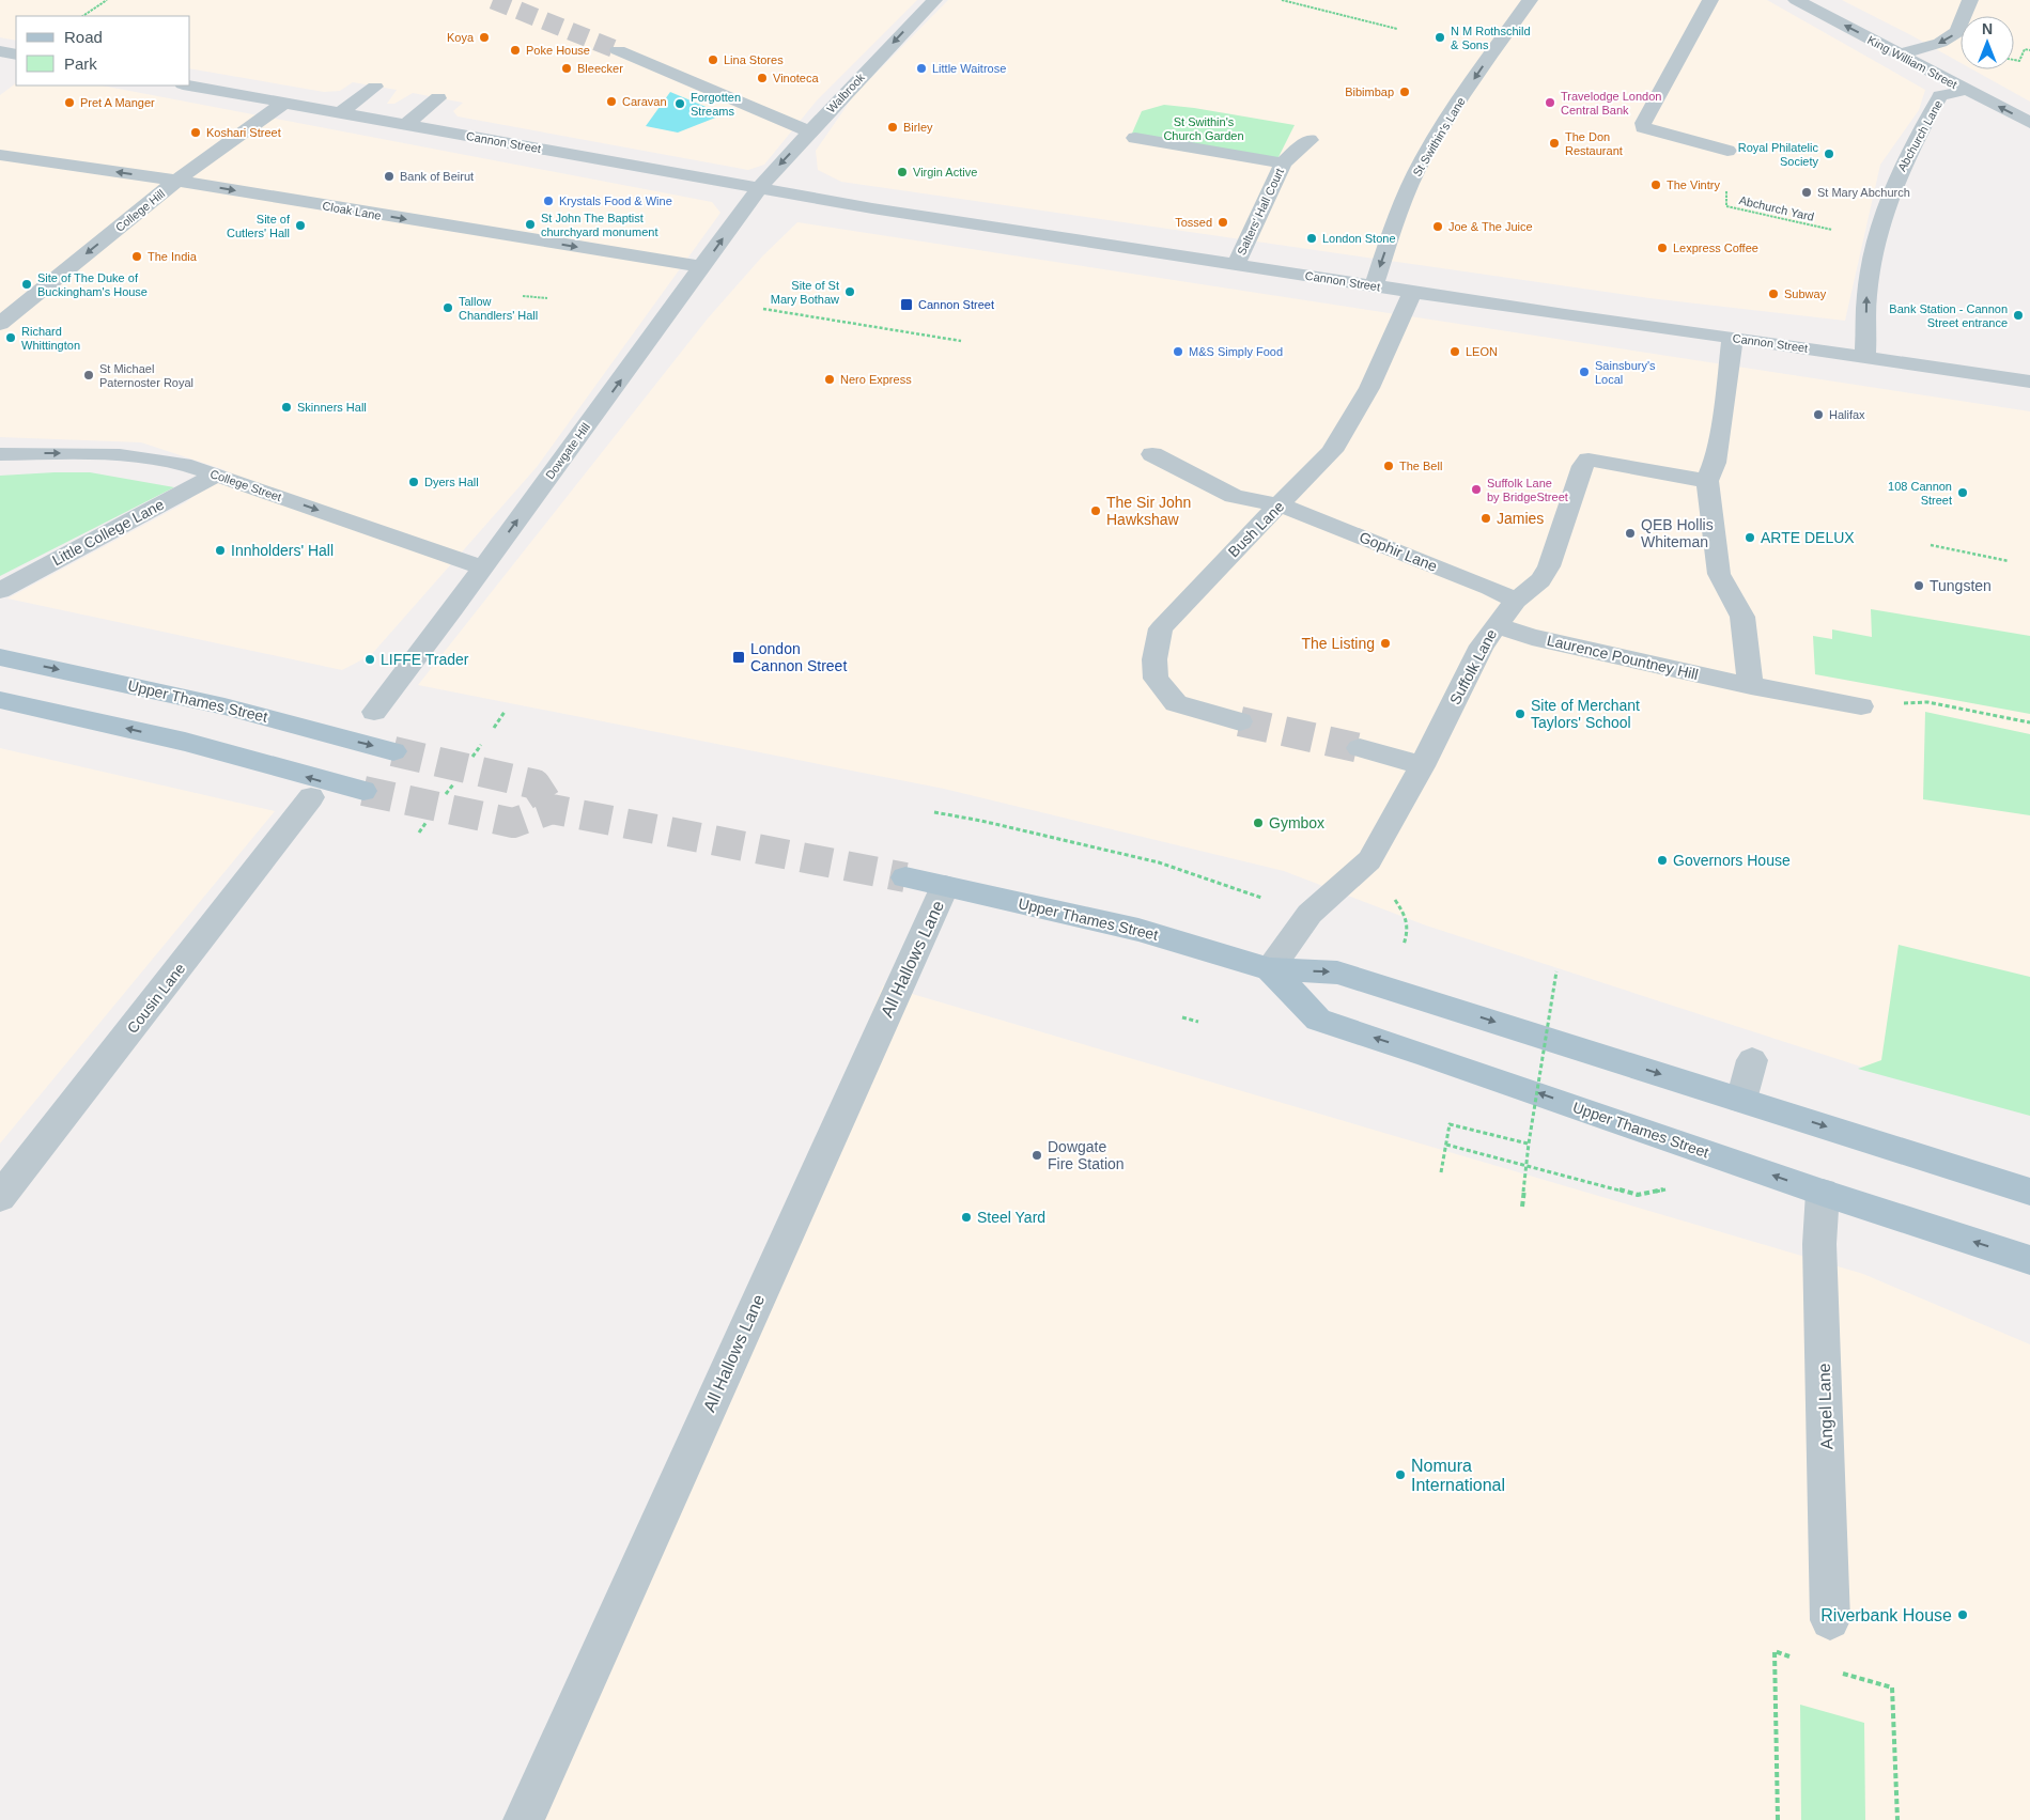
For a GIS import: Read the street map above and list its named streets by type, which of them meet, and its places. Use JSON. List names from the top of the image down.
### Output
{
  "streets": {
    "main road": ["Upper Thames Street"],
    "street": [
      "King William Street",
      "Walbrook",
      "Abchurch Lane",
      "St Swithin's Lane",
      "Cannon Street",
      "College Hill",
      "Cloak Lane",
      "Salters' Hall Court",
      "Dowgate Hill",
      "College Street",
      "Bush Lane",
      "Little College Lane",
      "Gophir Lane",
      "Laurence Pountney Hill",
      "Suffolk Lane",
      "All Hallows Lane",
      "Cousin Lane",
      "Angel Lane"
    ],
    "path": ["Abchurch Yard"]
  },
  "crossings": [
    ["King William Street", "Abchurch Lane"],
    ["Walbrook", "Cannon Street"],
    ["Walbrook", "Dowgate Hill"],
    ["Abchurch Lane", "Cannon Street"],
    ["Abchurch Lane", "Abchurch Yard"],
    ["St Swithin's Lane", "Cannon Street"],
    ["Cannon Street", "College Hill"],
    ["Cannon Street", "Salters' Hall Court"],
    ["Cannon Street", "Dowgate Hill"],
    ["Cannon Street", "Bush Lane"],
    ["College Hill", "Cloak Lane"],
    ["Cloak Lane", "Dowgate Hill"],
    ["Dowgate Hill", "College Street"],
    ["College Street", "Little College Lane"],
    ["Bush Lane", "Gophir Lane"],
    ["Gophir Lane", "Suffolk Lane"],
    ["Laurence Pountney Hill", "Suffolk Lane"],
    ["Suffolk Lane", "Upper Thames Street"],
    ["Upper Thames Street", "All Hallows Lane"],
    ["Upper Thames Street", "Angel Lane"]
  ],
  "one_way": [
    "King William Street",
    "Walbrook",
    "Abchurch Lane",
    "St Swithin's Lane",
    "College Hill",
    "Dowgate Hill",
    "College Street"
  ],
  "parks": ["St Swithin's Church Garden"],
  "places": {
    "other": [
      "Koya",
      "N M Rothschild & Sons",
      "Poke House",
      "Lina Stores",
      "Bleecker",
      "Little Waitrose",
      "Vinoteca",
      "Bibimbap",
      "Caravan",
      "Pret A Manger",
      "Travelodge London Central Bank",
      "Forgotten Streams",
      "Birley",
      "Koshari Street",
      "The Don Restaurant",
      "Royal Philatelic Society",
      "Virgin Active",
      "Bank of Beirut",
      "The Vintry",
      "St Mary Abchurch",
      "Krystals Food & Wine",
      "Tossed",
      "St John The Baptist churchyard monument",
      "Site of Cutlers' Hall",
      "Joe & The Juice",
      "London Stone",
      "Lexpress Coffee",
      "The India",
      "Site of The Duke of Buckingham's House",
      "Site of St Mary Bothaw",
      "Subway",
      "Tallow Chandlers' Hall",
      "Bank Station - Cannon Street entrance",
      "Richard Whittington",
      "M&S Simply Food",
      "LEON",
      "Sainsbury's Local",
      "St Michael Paternoster Royal",
      "Nero Express",
      "Skinners Hall",
      "Halifax",
      "The Bell",
      "Dyers Hall",
      "Suffolk Lane by BridgeStreet",
      "108 Cannon Street",
      "The Sir John Hawkshaw",
      "Jamies",
      "QEB Hollis Whiteman",
      "ARTE DELUX",
      "Innholders' Hall",
      "Tungsten",
      "The Listing",
      "LIFFE Trader",
      "Site of Merchant Taylors' School",
      "Gymbox",
      "Governors House",
      "Dowgate Fire Station",
      "Steel Yard",
      "Nomura International",
      "Riverbank House"
    ],
    "transit": ["Cannon Street", "London Cannon Street"]
  },
  "legend": ["Road", "Park"],
  "north": "top"
}
